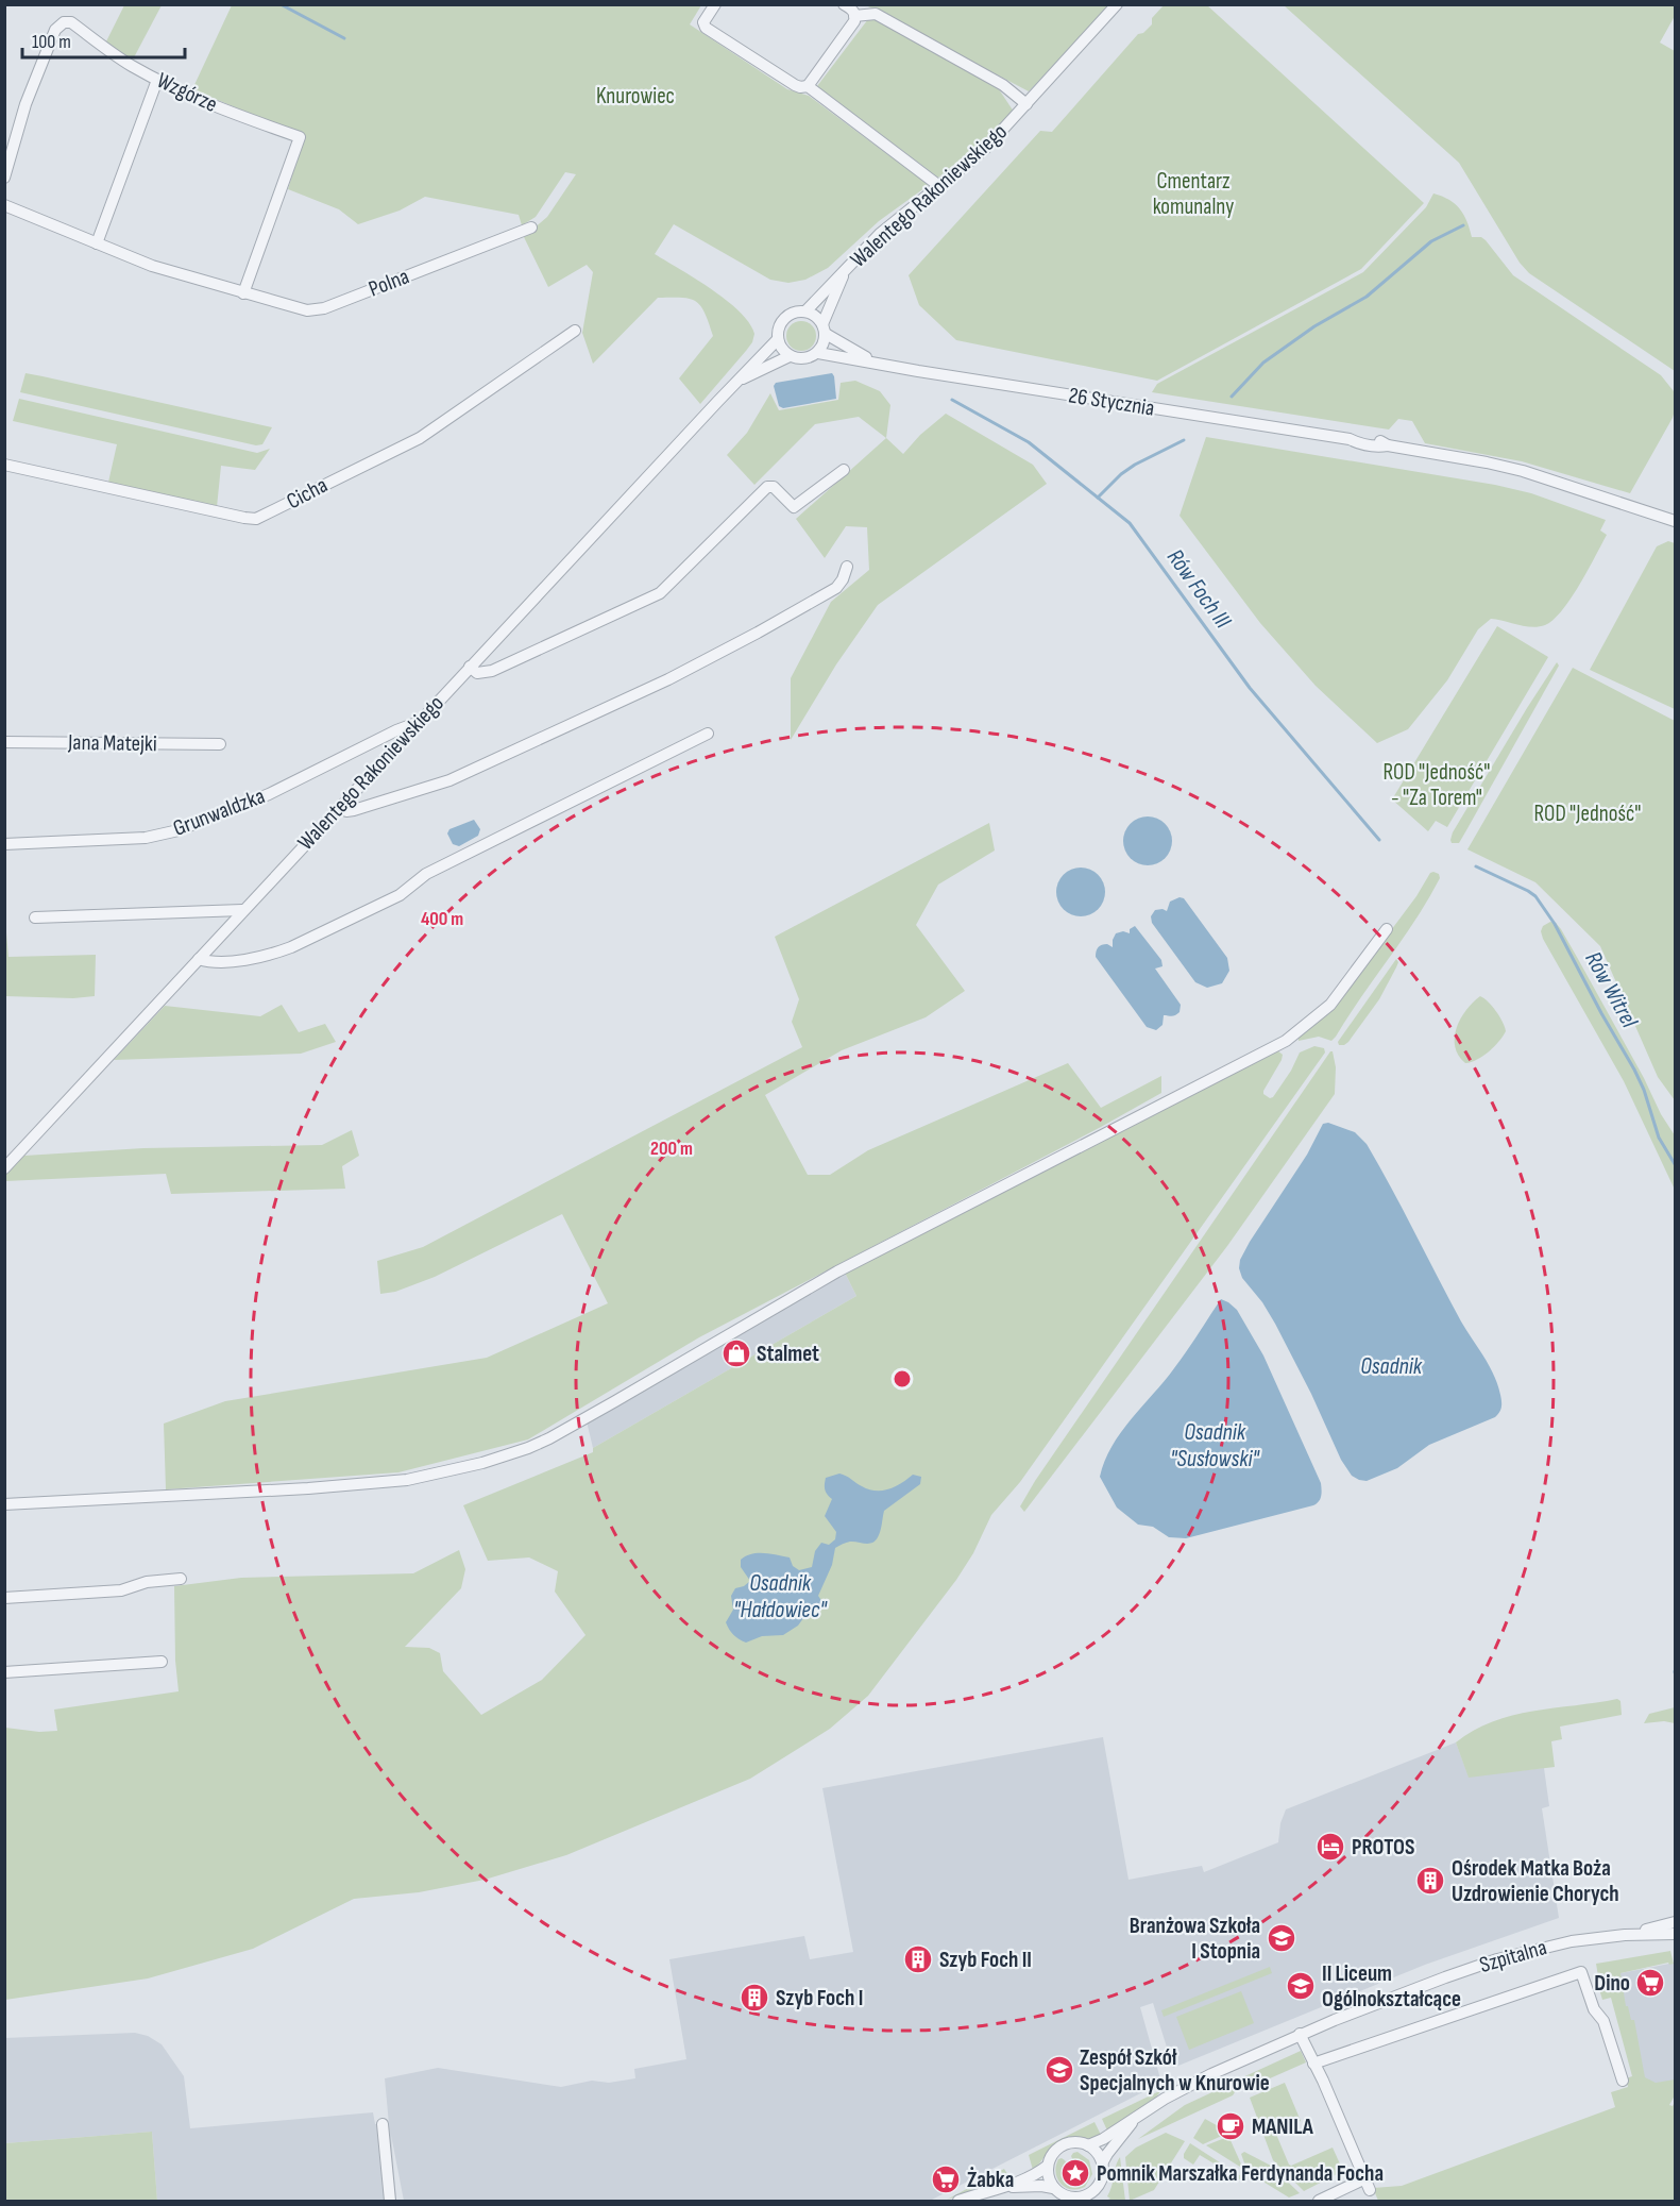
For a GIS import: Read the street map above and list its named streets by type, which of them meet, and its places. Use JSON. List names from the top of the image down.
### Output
{
  "streets": {
    "street": [
      "Wzgórze",
      "Walentego Rakoniewskiego",
      "Polna",
      "26 Stycznia",
      "Cicha",
      "Jana Matejki",
      "Grunwaldzka",
      "Szpitalna"
    ]
  },
  "crossings": [
    ["Wzgórze", "Polna"],
    ["Walentego Rakoniewskiego", "26 Stycznia"],
    ["Walentego Rakoniewskiego", "Grunwaldzka"]
  ],
  "water": [
    "Rów Foch III",
    "Rów Witrel",
    "Osadnik",
    "Osadnik \"Susłowski\"",
    "Osadnik \"Hałdowiec\""
  ],
  "parks": [
    "Knurowiec",
    "Cmentarz komunalny",
    "ROD \"Jedność\" - \"Za Torem\"",
    "ROD \"Jedność\""
  ],
  "places": {
    "shop": ["Stalmet"],
    "hotel": ["PROTOS"],
    "building": ["Ośrodek Matka Boża Uzdrowienie Chorych", "Szyb Foch II", "Szyb Foch I"],
    "school or university": ["Branżowa Szkoła I Stopnia", "II Liceum Ogólnokształcące", "Zespół Szkół Specjalnych w Knurowie"],
    "supermarket": ["Dino", "Żabka"],
    "cafe": ["MANILA"],
    "place": ["Pomnik Marszałka Ferdynanda Focha"]
  },
  "scale_bar": "100 m",
  "rings": ["400 m", "200 m"]
}
